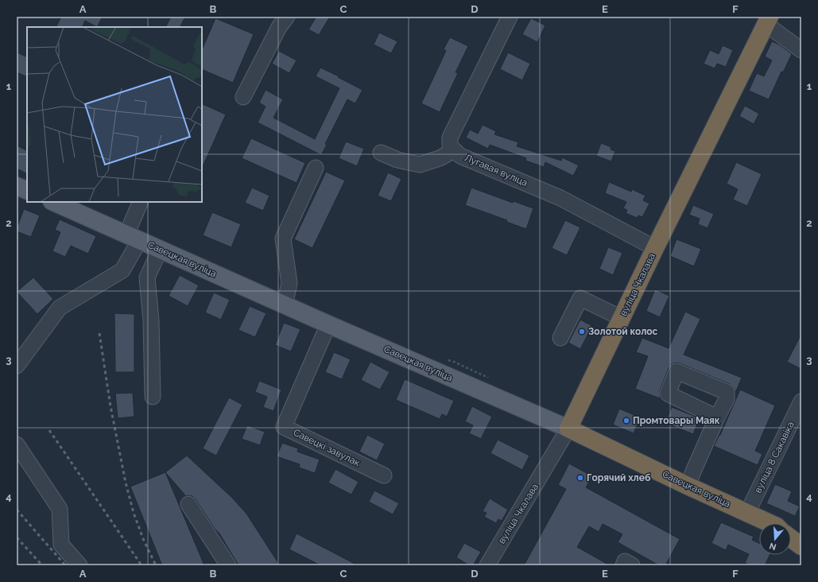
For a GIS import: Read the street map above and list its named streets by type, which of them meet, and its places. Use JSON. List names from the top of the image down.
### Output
{
  "streets": {
    "highway": ["Савецкая вуліца", "вуліца Чкалава"],
    "street": ["Лугавая вуліца", "Савецкі завулак", "вуліца 8 Сакавіка"]
  },
  "crossings": [
    ["Лугавая вуліца", "вуліца Чкалава"],
    ["Савецкая вуліца", "вуліца Чкалава"],
    ["Савецкая вуліца", "Савецкі завулак"],
    ["Савецкая вуліца", "вуліца 8 Сакавіка"]
  ],
  "places": ["Золотой колос", "Промтовары Маяк", "Горячий хлеб"],
  "north": "bottom",
  "grid": {
    "columns": [
      "A",
      "B",
      "C",
      "D",
      "E",
      "F"
    ],
    "rows": [
      "1",
      "2",
      "3",
      "4"
    ]
  }
}
